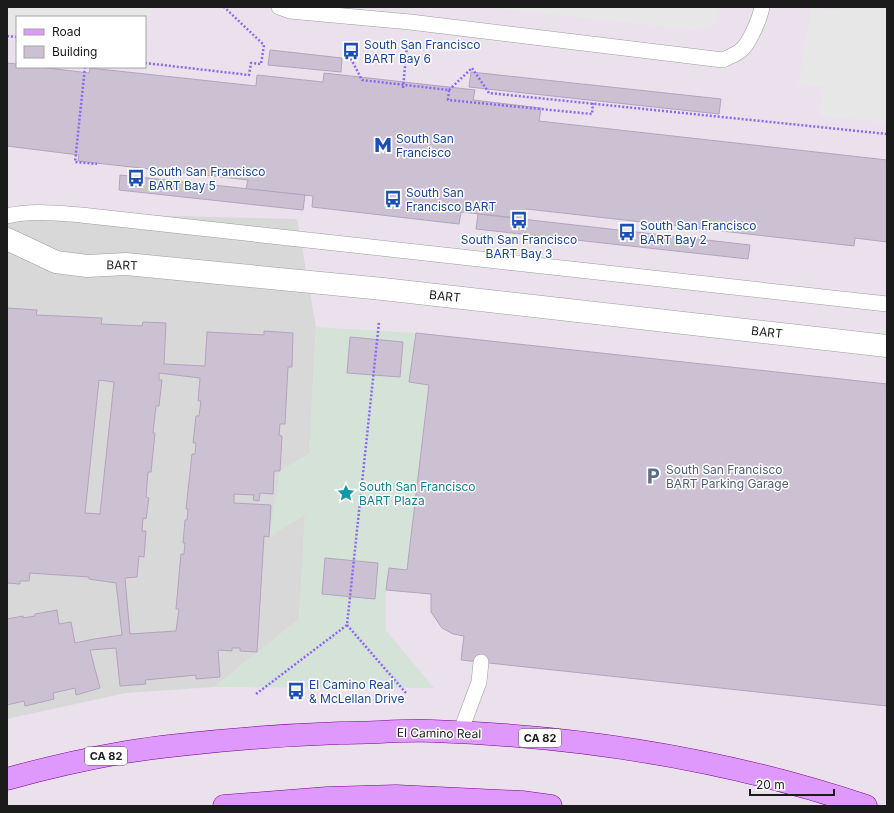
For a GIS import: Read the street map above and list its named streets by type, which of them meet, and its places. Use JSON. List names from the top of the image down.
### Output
{
  "streets": {
    "main road": ["El Camino Real", "CA 82"],
    "street": ["BART"]
  },
  "places": {
    "bus stop": [
      "South San Francisco BART Bay 6",
      "South San Francisco BART Bay 5",
      "South San Francisco BART",
      "South San Francisco BART Bay 3",
      "South San Francisco BART Bay 2",
      "El Camino Real & McLellan Drive"
    ],
    "metro station": ["South San Francisco"],
    "parking": ["South San Francisco BART Parking Garage"],
    "place": ["South San Francisco BART Plaza"]
  },
  "legend": ["Road", "Building"],
  "scale_bar": "20 m"
}
